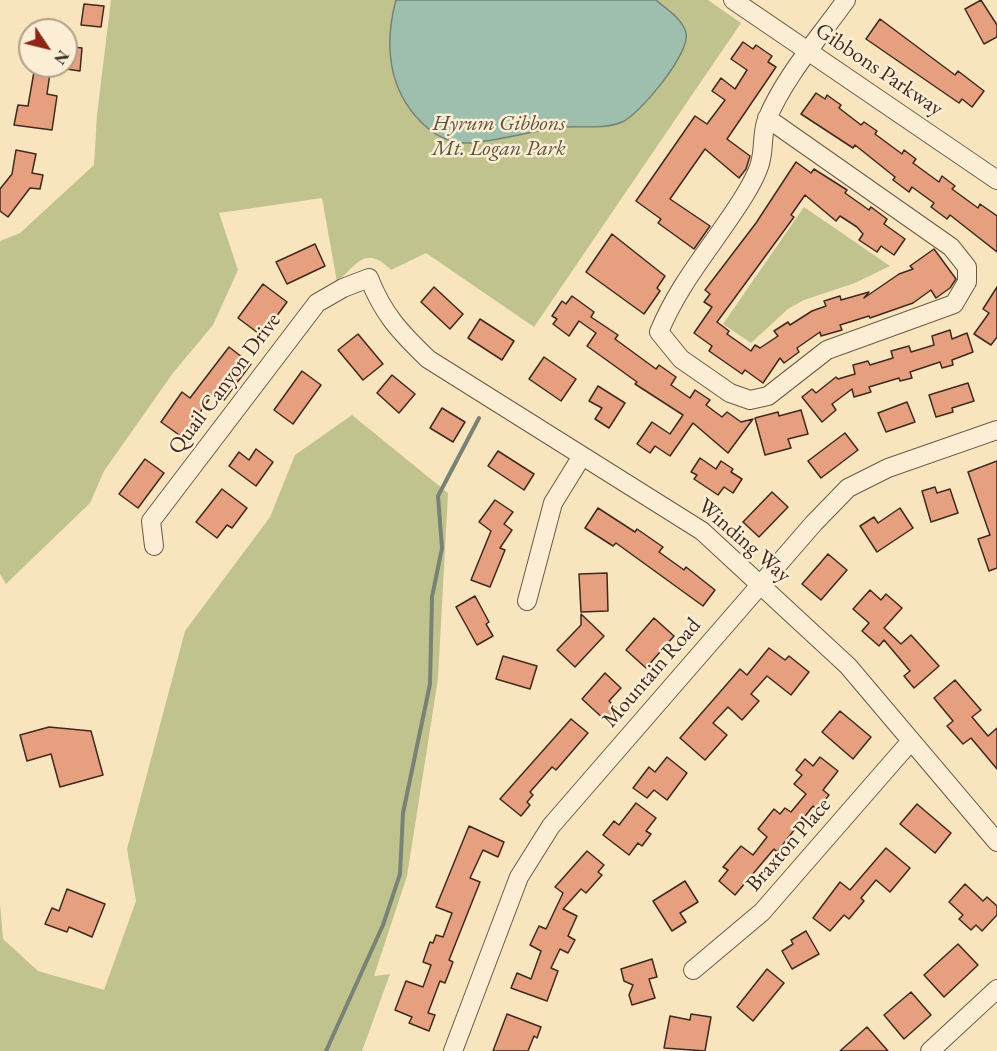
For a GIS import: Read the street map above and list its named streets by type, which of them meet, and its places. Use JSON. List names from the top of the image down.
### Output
{
  "streets": {
    "street": [
      "Gibbons Parkway",
      "Quail Canyon Drive",
      "Winding Way",
      "Mountain Road",
      "Braxton Place"
    ]
  },
  "crossings": [
    ["Quail Canyon Drive", "Winding Way"],
    ["Winding Way", "Mountain Road"],
    ["Winding Way", "Braxton Place"]
  ],
  "parks": ["Hyrum Gibbons Mt. Logan Park"],
  "north": "bottom right"
}
